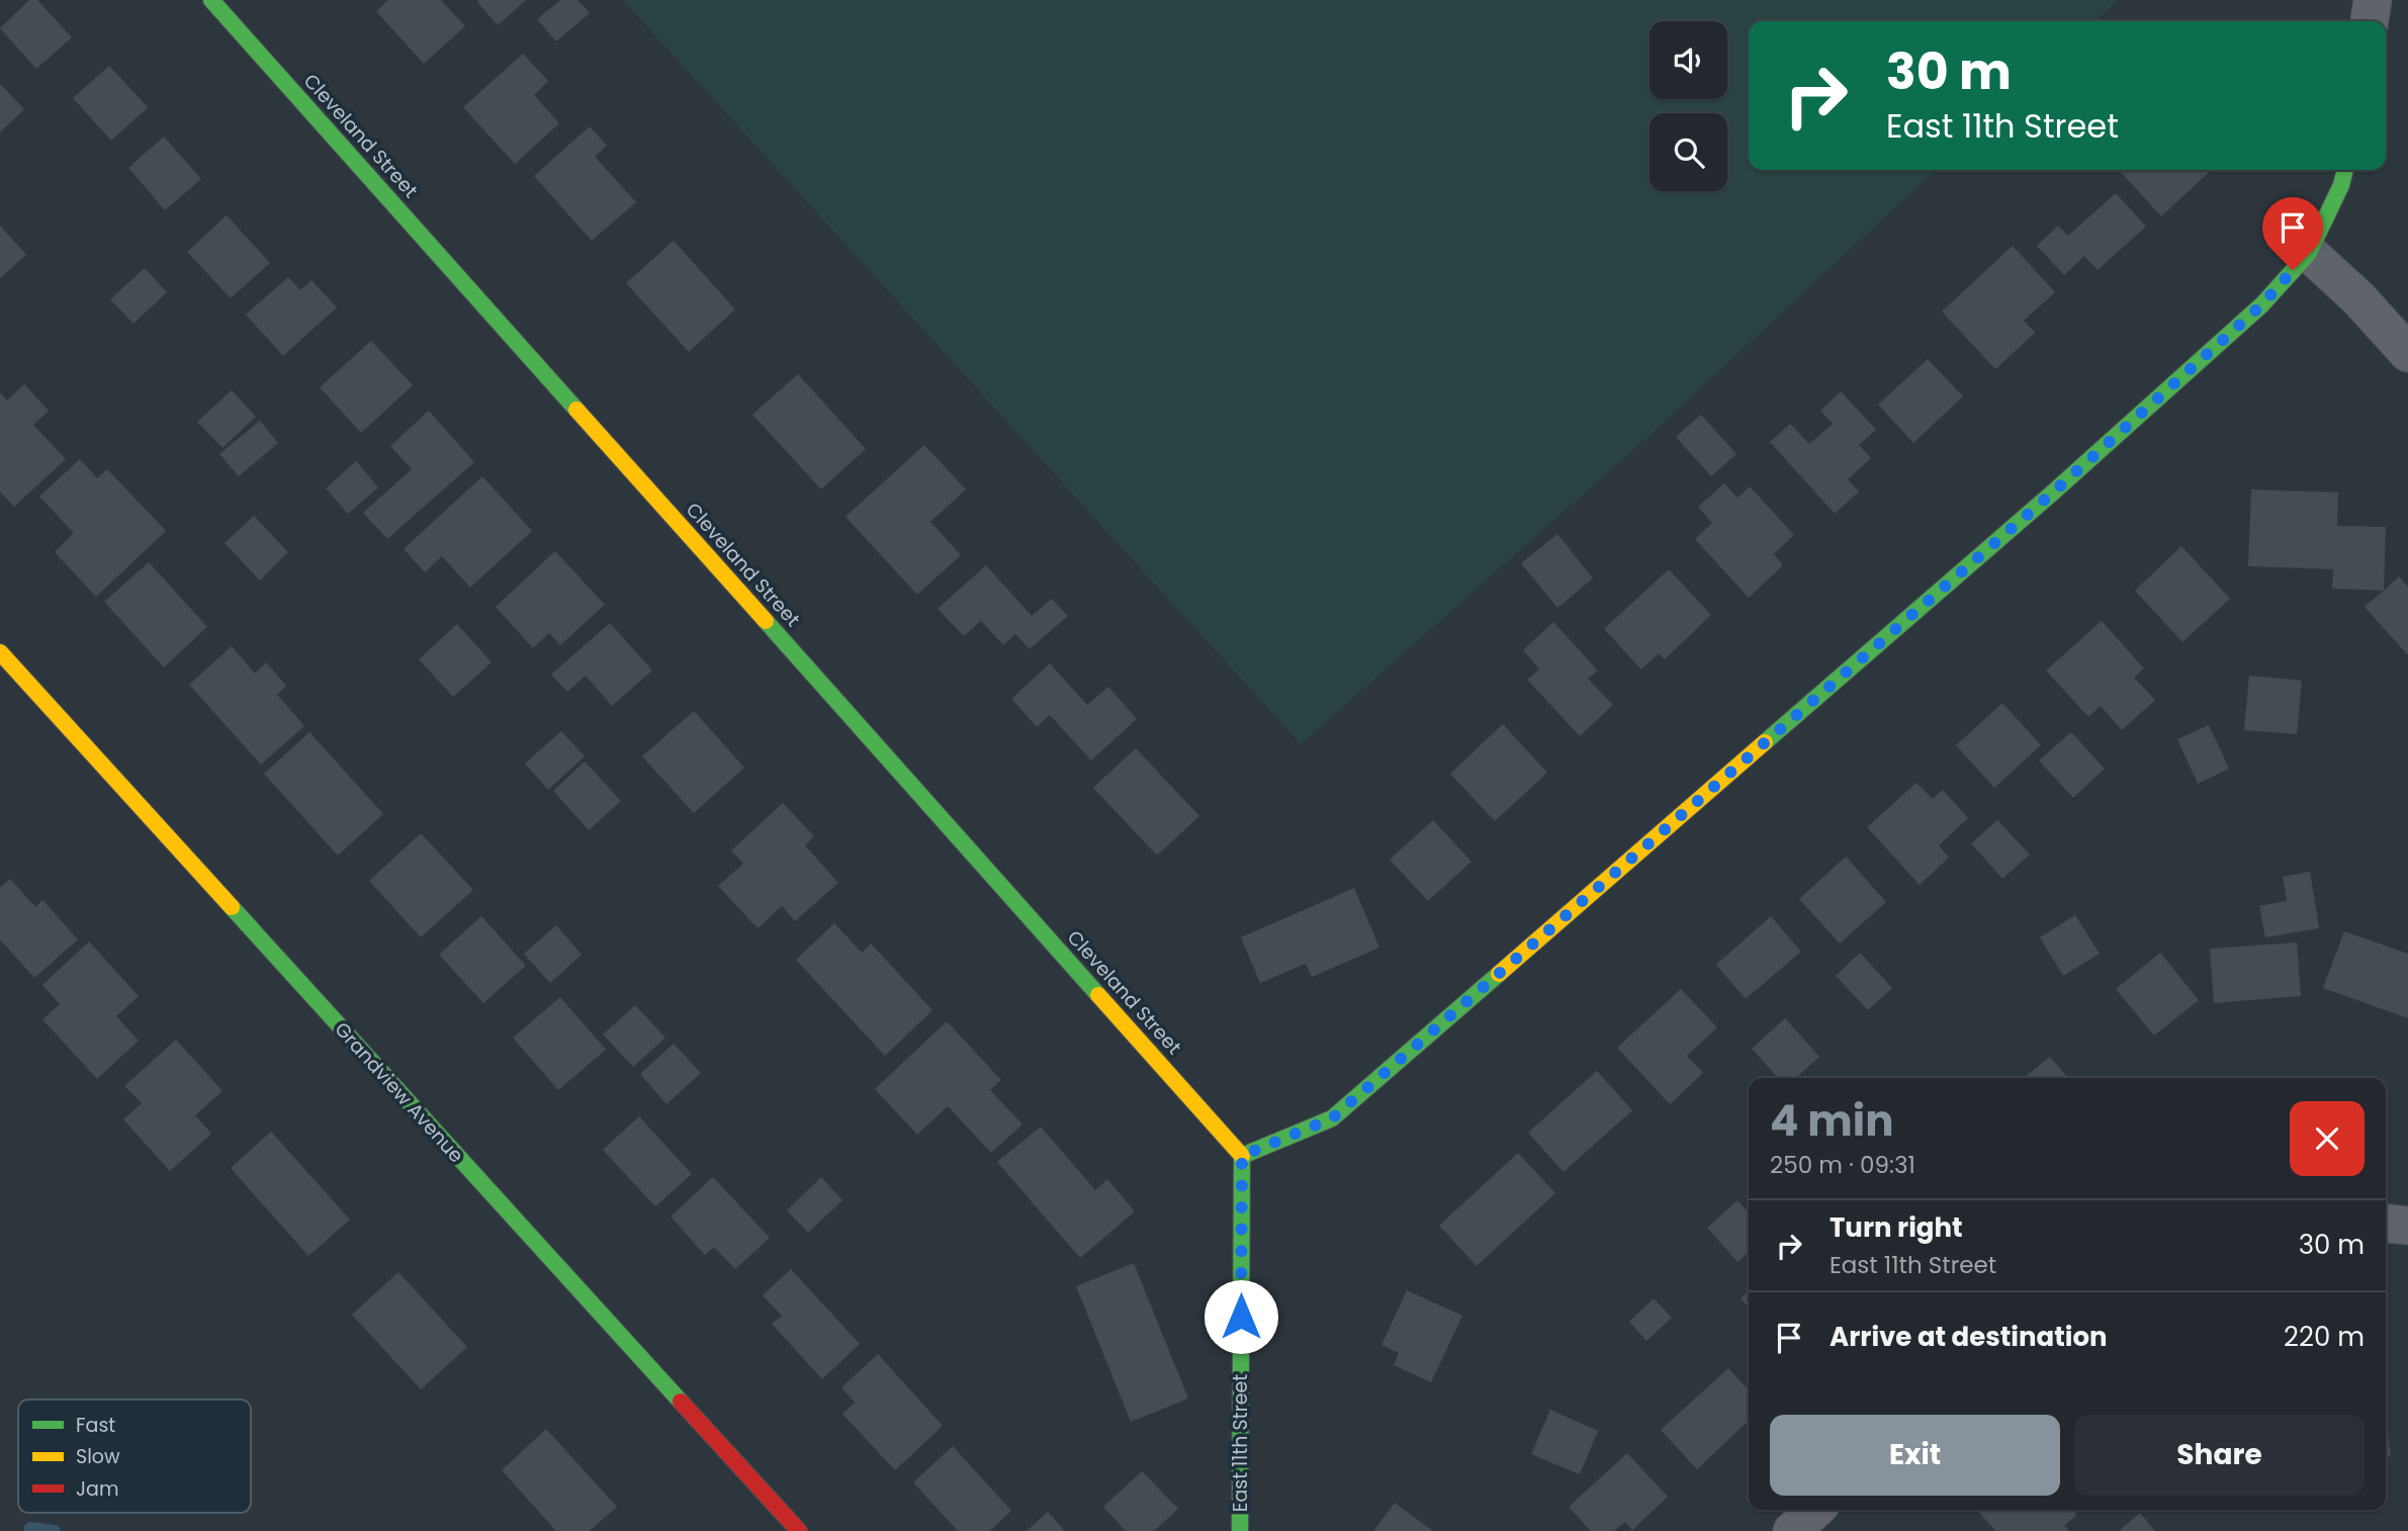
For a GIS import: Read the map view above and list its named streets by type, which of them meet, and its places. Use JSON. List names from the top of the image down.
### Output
{
  "streets": {
    "street": ["Cleveland Street", "Grandview Avenue", "East 11th Street"]
  },
  "crossings": [
    ["Cleveland Street", "East 11th Street"]
  ],
  "legend": ["Fast", "Slow", "Jam"],
  "page": {
    "turn": ["30 m", "East 11th Street"],
    "heading": ["4 min", "250 m · 09:31"],
    "list": [
      {
        "name": "Turn right",
        "note": "East 11th Street",
        "value": "30 m"
      },
      {
        "name": "Arrive at destination",
        "value": "220 m"
      }
    ],
    "buttons": ["Exit", "Share"]
  }
}
